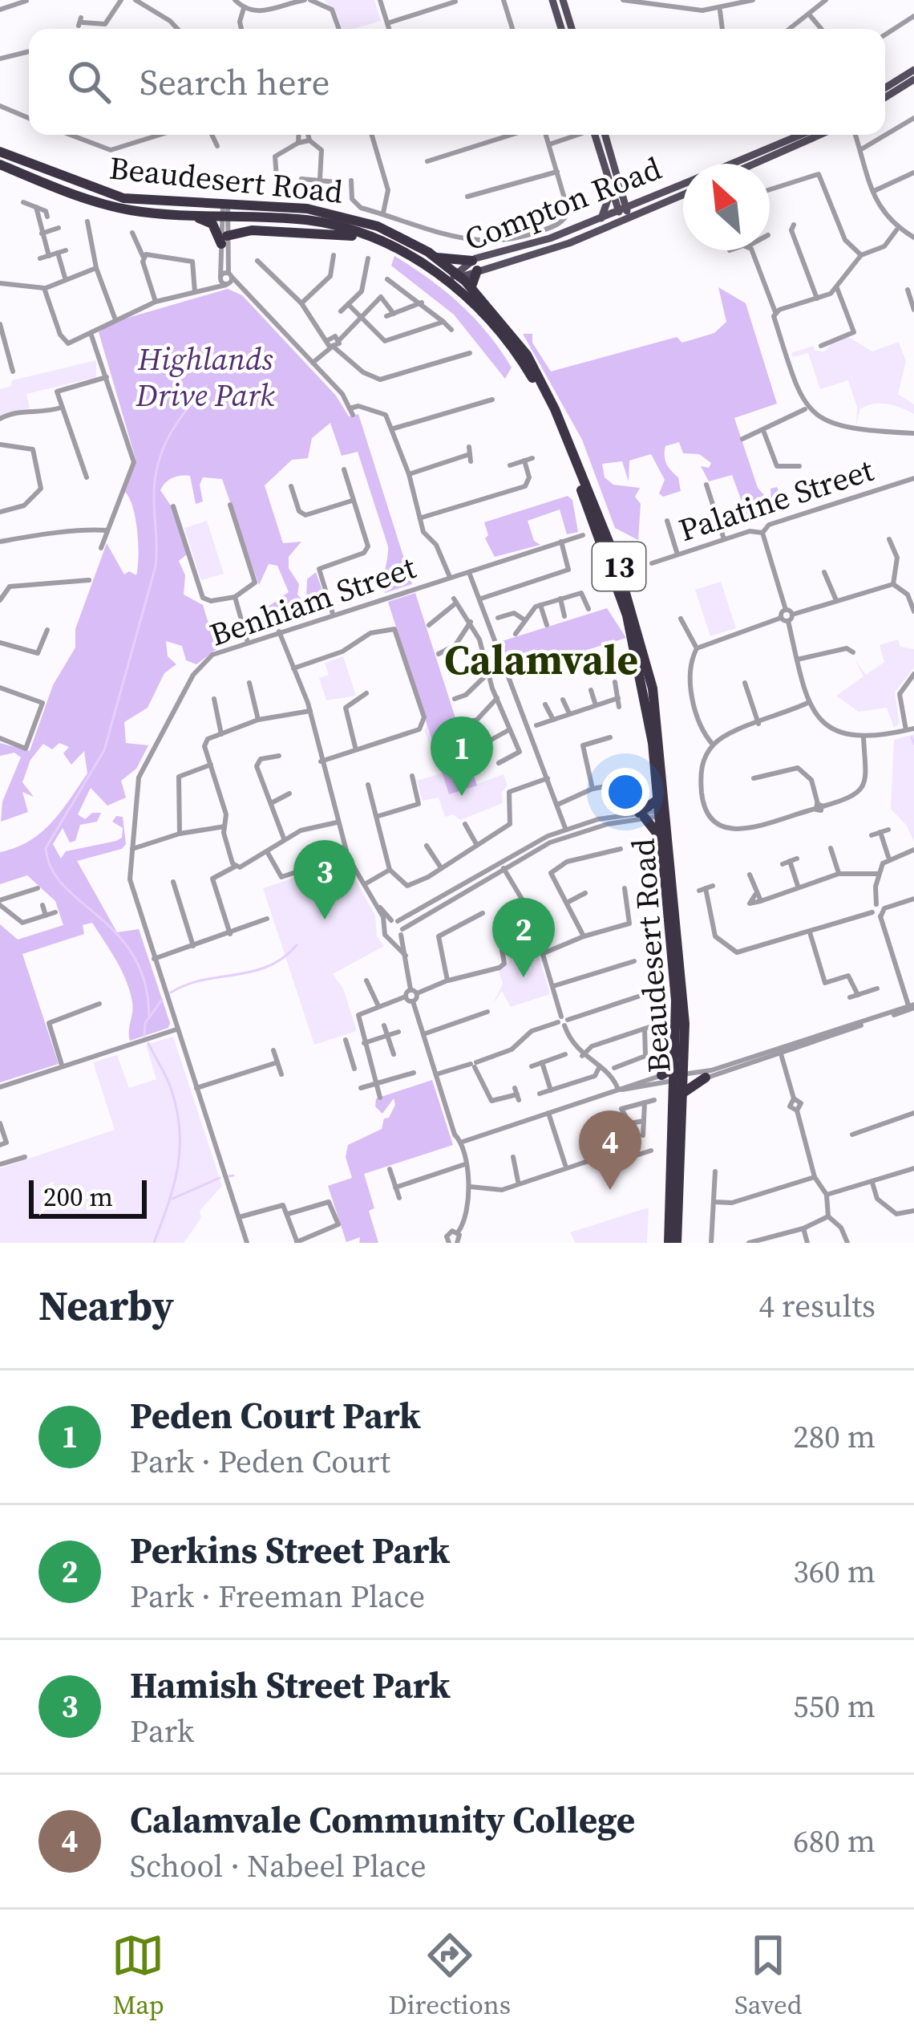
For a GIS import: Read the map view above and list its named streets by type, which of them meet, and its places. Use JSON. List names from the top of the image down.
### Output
{
  "streets": {
    "highway": ["Beaudesert Road", "13"],
    "main road": ["Compton Road"],
    "street": ["Palatine Street", "Benhiam Street"]
  },
  "crossings": [
    ["Beaudesert Road", "Compton Road"]
  ],
  "districts": ["Calamvale"],
  "parks": ["Highlands Drive Park"],
  "scale_bar": "200 m",
  "north": "top left",
  "page": {
    "search": "Search here",
    "pins": [
      "1",
      "3",
      "2",
      "4"
    ],
    "scale": "200 m",
    "heading": ["Nearby", "4 results"],
    "list": [
      {
        "mark": "1",
        "name": "Peden Court Park",
        "note": "Park · Peden Court",
        "value": "280 m"
      },
      {
        "mark": "2",
        "name": "Perkins Street Park",
        "note": "Park · Freeman Place",
        "value": "360 m"
      },
      {
        "mark": "3",
        "name": "Hamish Street Park",
        "note": "Park",
        "value": "550 m"
      },
      {
        "mark": "4",
        "name": "Calamvale Community College",
        "note": "School · Nabeel Place",
        "value": "680 m"
      }
    ],
    "nav": ["Map", "Directions", "Saved"]
  }
}
